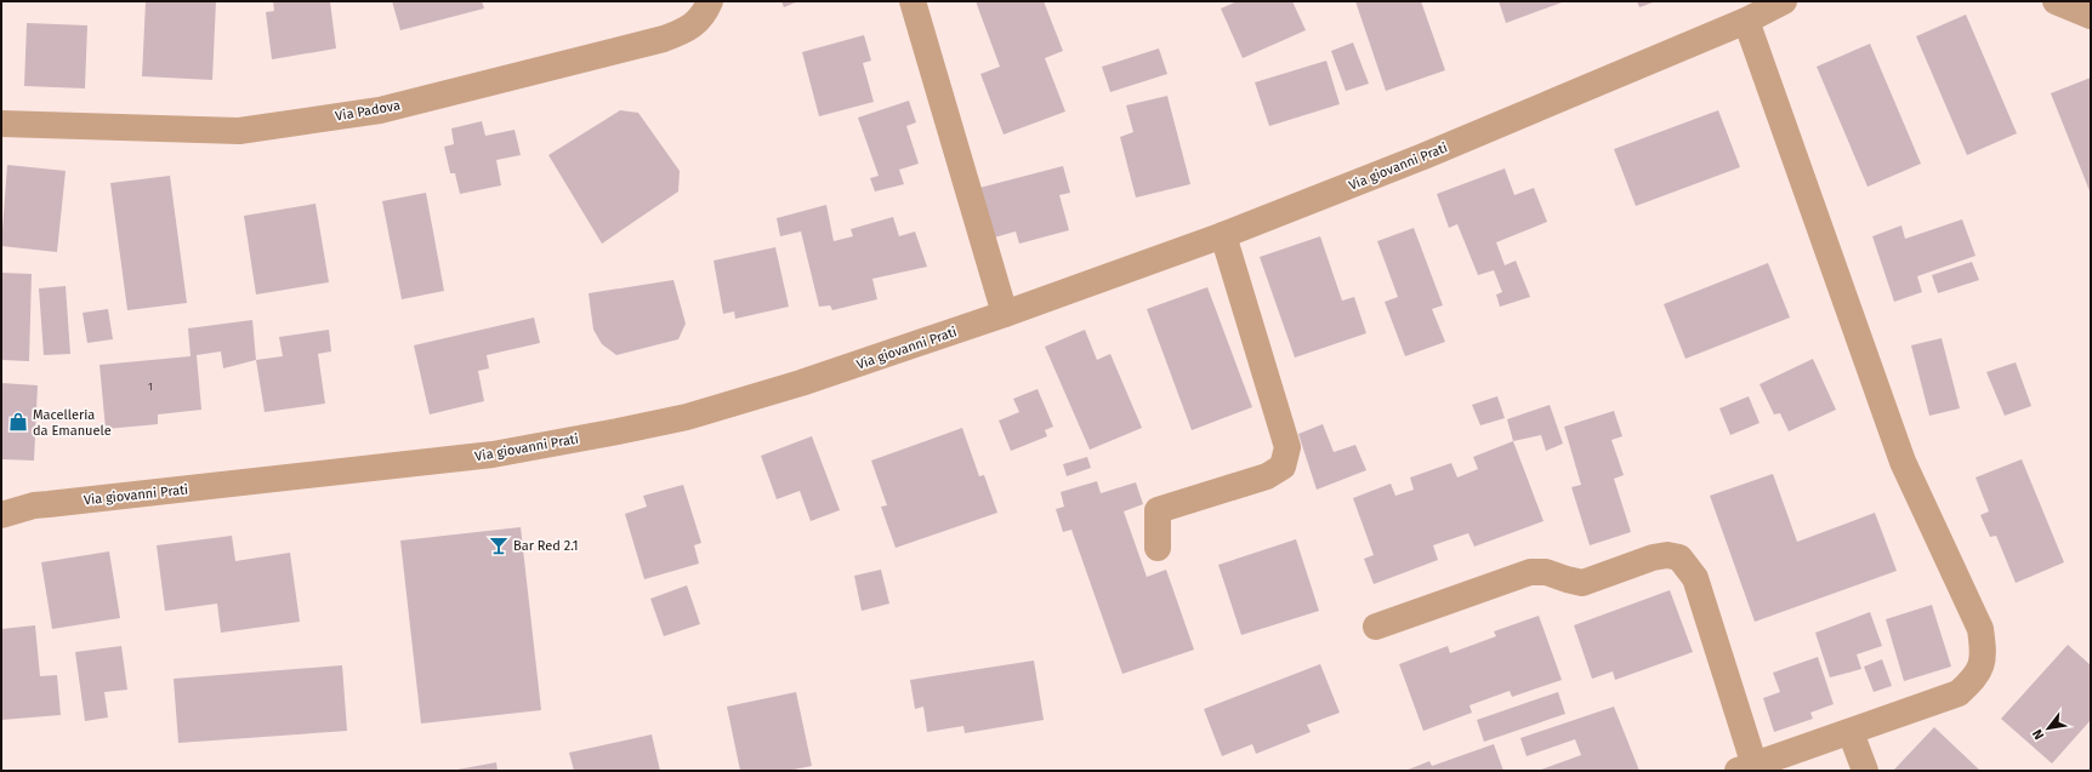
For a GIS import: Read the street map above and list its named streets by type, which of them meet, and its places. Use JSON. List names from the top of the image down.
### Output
{
  "streets": {
    "street": ["Via Padova", "Via giovanni Prati"]
  },
  "places": {
    "shop": ["Macelleria da Emanuele"],
    "bar": ["Bar Red 2.1"]
  },
  "house_numbers": ["1"],
  "north": "bottom left"
}
